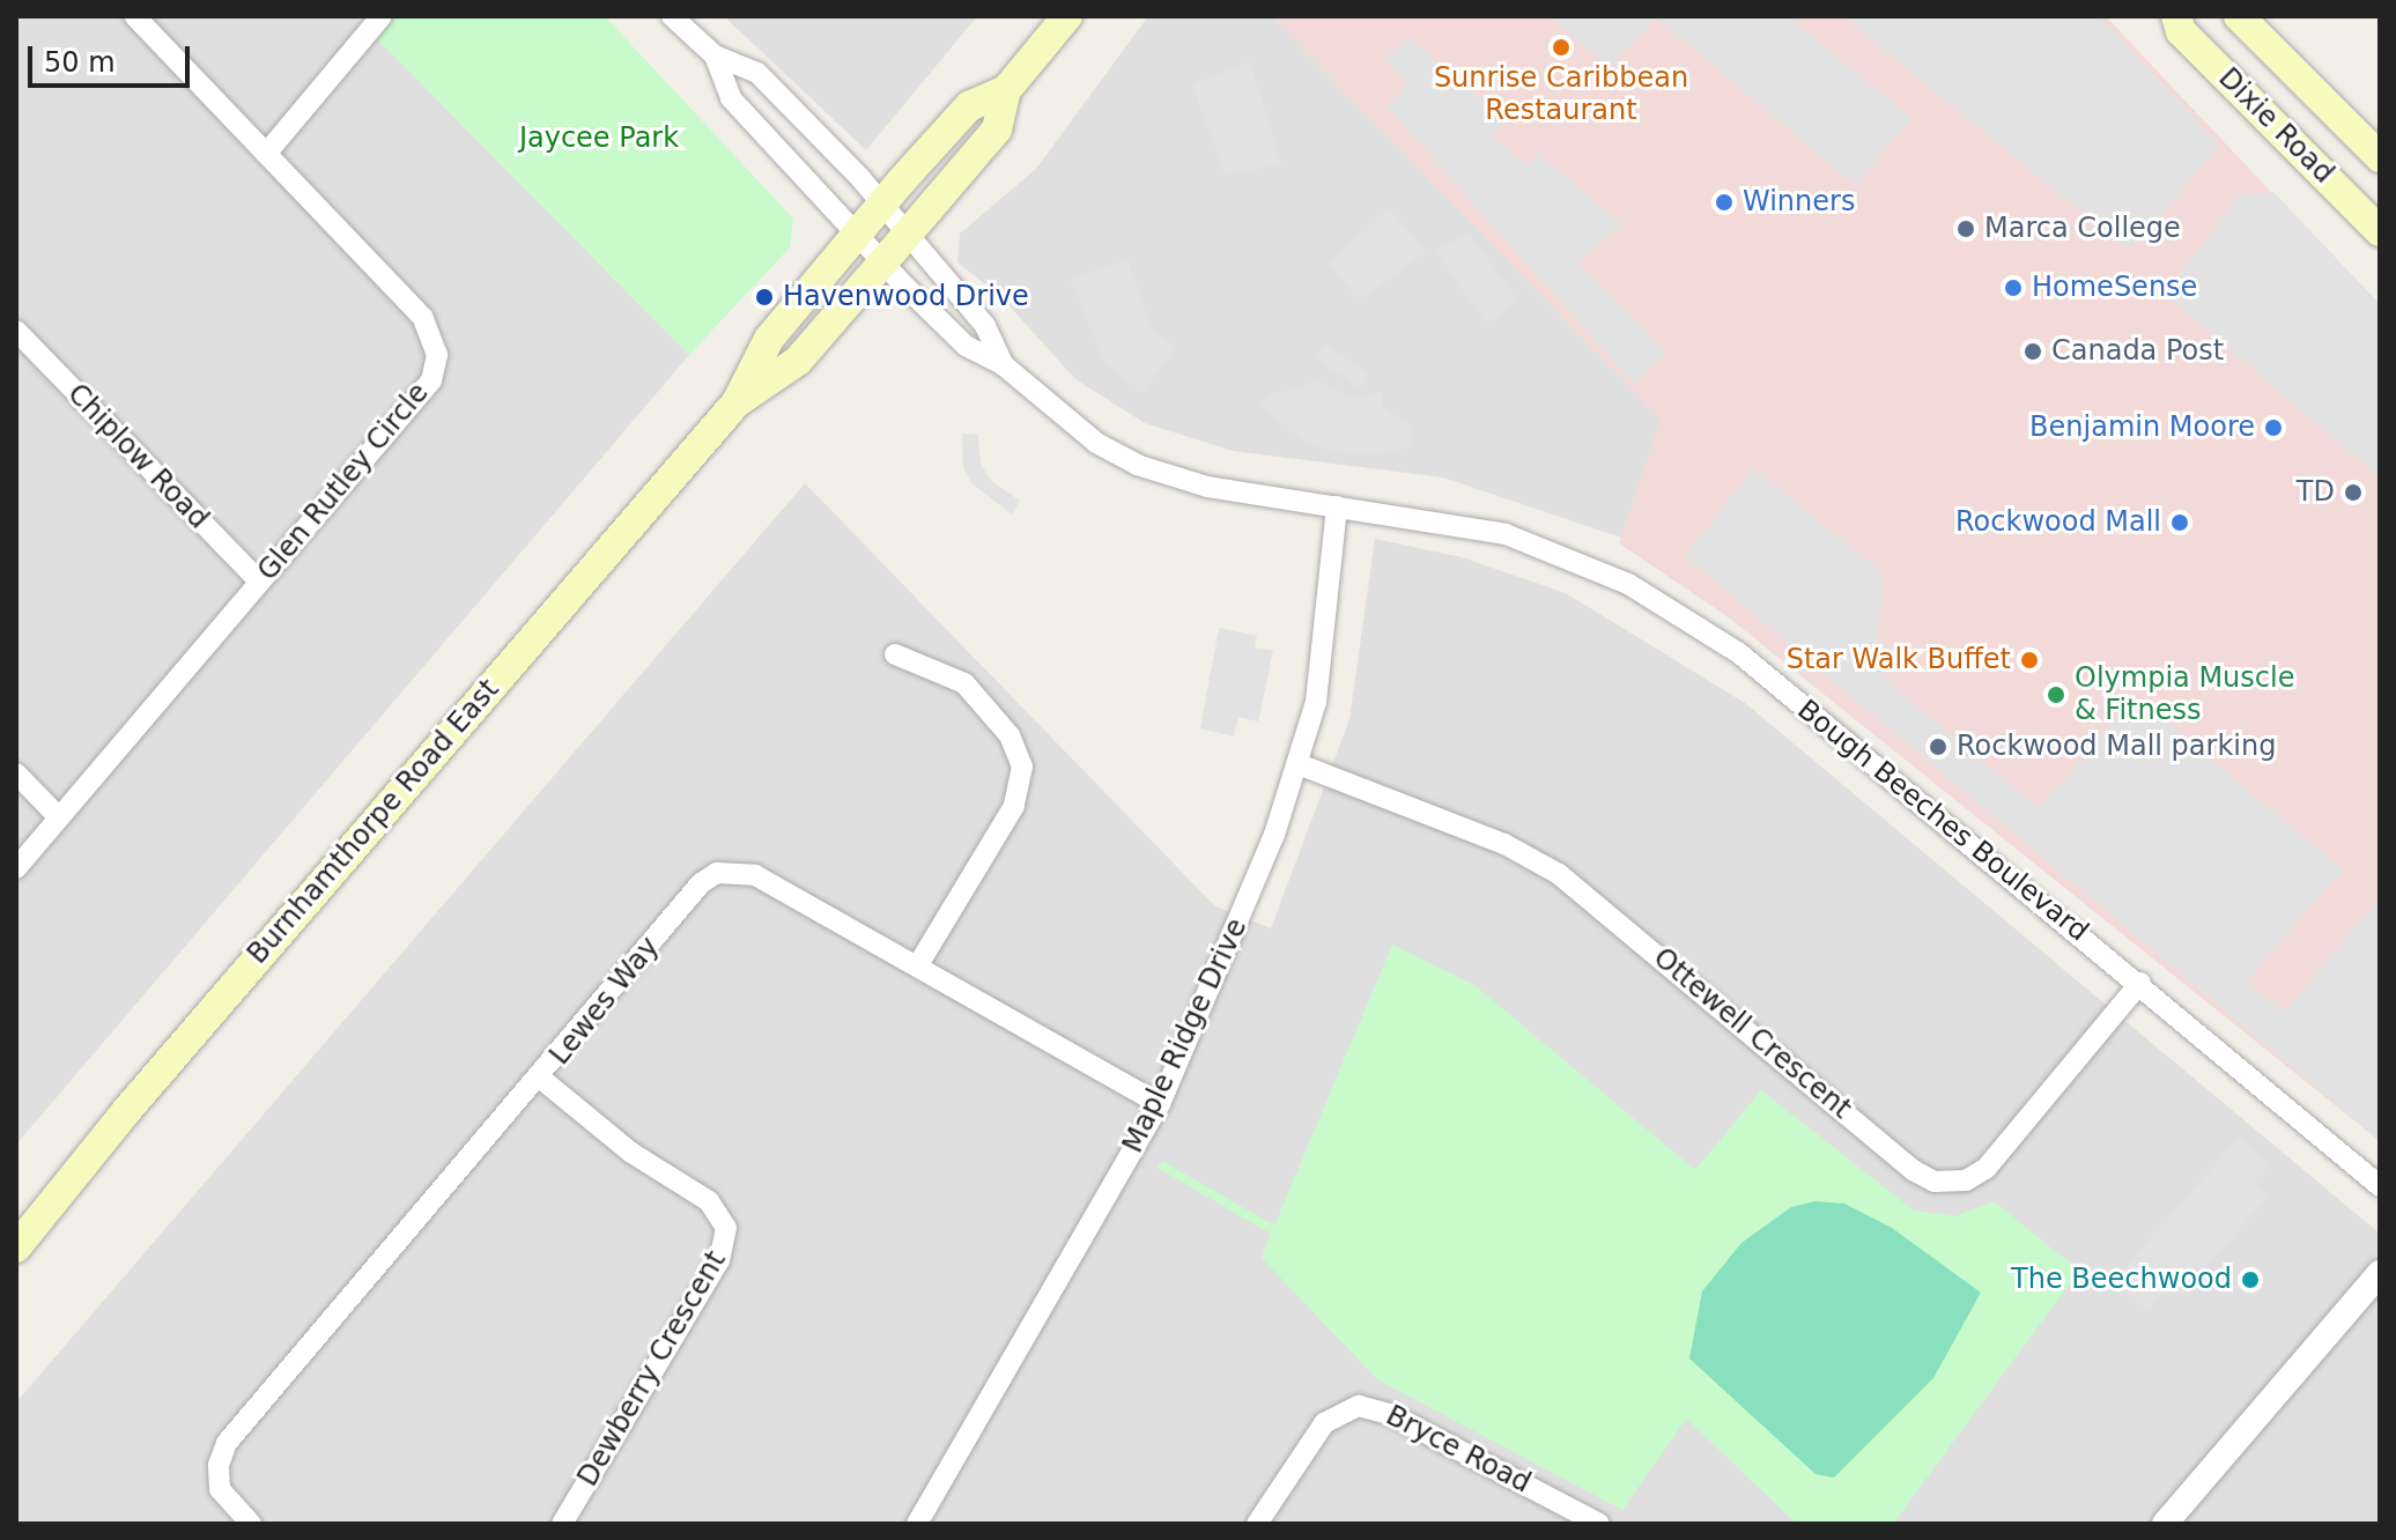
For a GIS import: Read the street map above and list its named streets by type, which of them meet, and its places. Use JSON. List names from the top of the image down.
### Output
{
  "streets": {
    "main road": ["Dixie Road", "Burnhamthorpe Road East"],
    "street": [
      "Chiplow Road",
      "Glen Rutley Circle",
      "Bough Beeches Boulevard",
      "Lewes Way",
      "Ottewell Crescent",
      "Maple Ridge Drive",
      "Dewberry Crescent",
      "Bryce Road"
    ]
  },
  "crossings": [
    ["Chiplow Road", "Glen Rutley Circle"],
    ["Bough Beeches Boulevard", "Burnhamthorpe Road East"],
    ["Bough Beeches Boulevard", "Ottewell Crescent"],
    ["Bough Beeches Boulevard", "Maple Ridge Drive"],
    ["Lewes Way", "Maple Ridge Drive"],
    ["Lewes Way", "Dewberry Crescent"],
    ["Ottewell Crescent", "Maple Ridge Drive"]
  ],
  "parks": ["Jaycee Park"],
  "places": [
    "Sunrise Caribbean Restaurant",
    "Winners",
    "Marca College",
    "HomeSense",
    "Havenwood Drive",
    "Canada Post",
    "Benjamin Moore",
    "TD",
    "Rockwood Mall",
    "Star Walk Buffet",
    "Olympia Muscle & Fitness",
    "Rockwood Mall parking",
    "The Beechwood"
  ],
  "scale_bar": "50 m"
}
